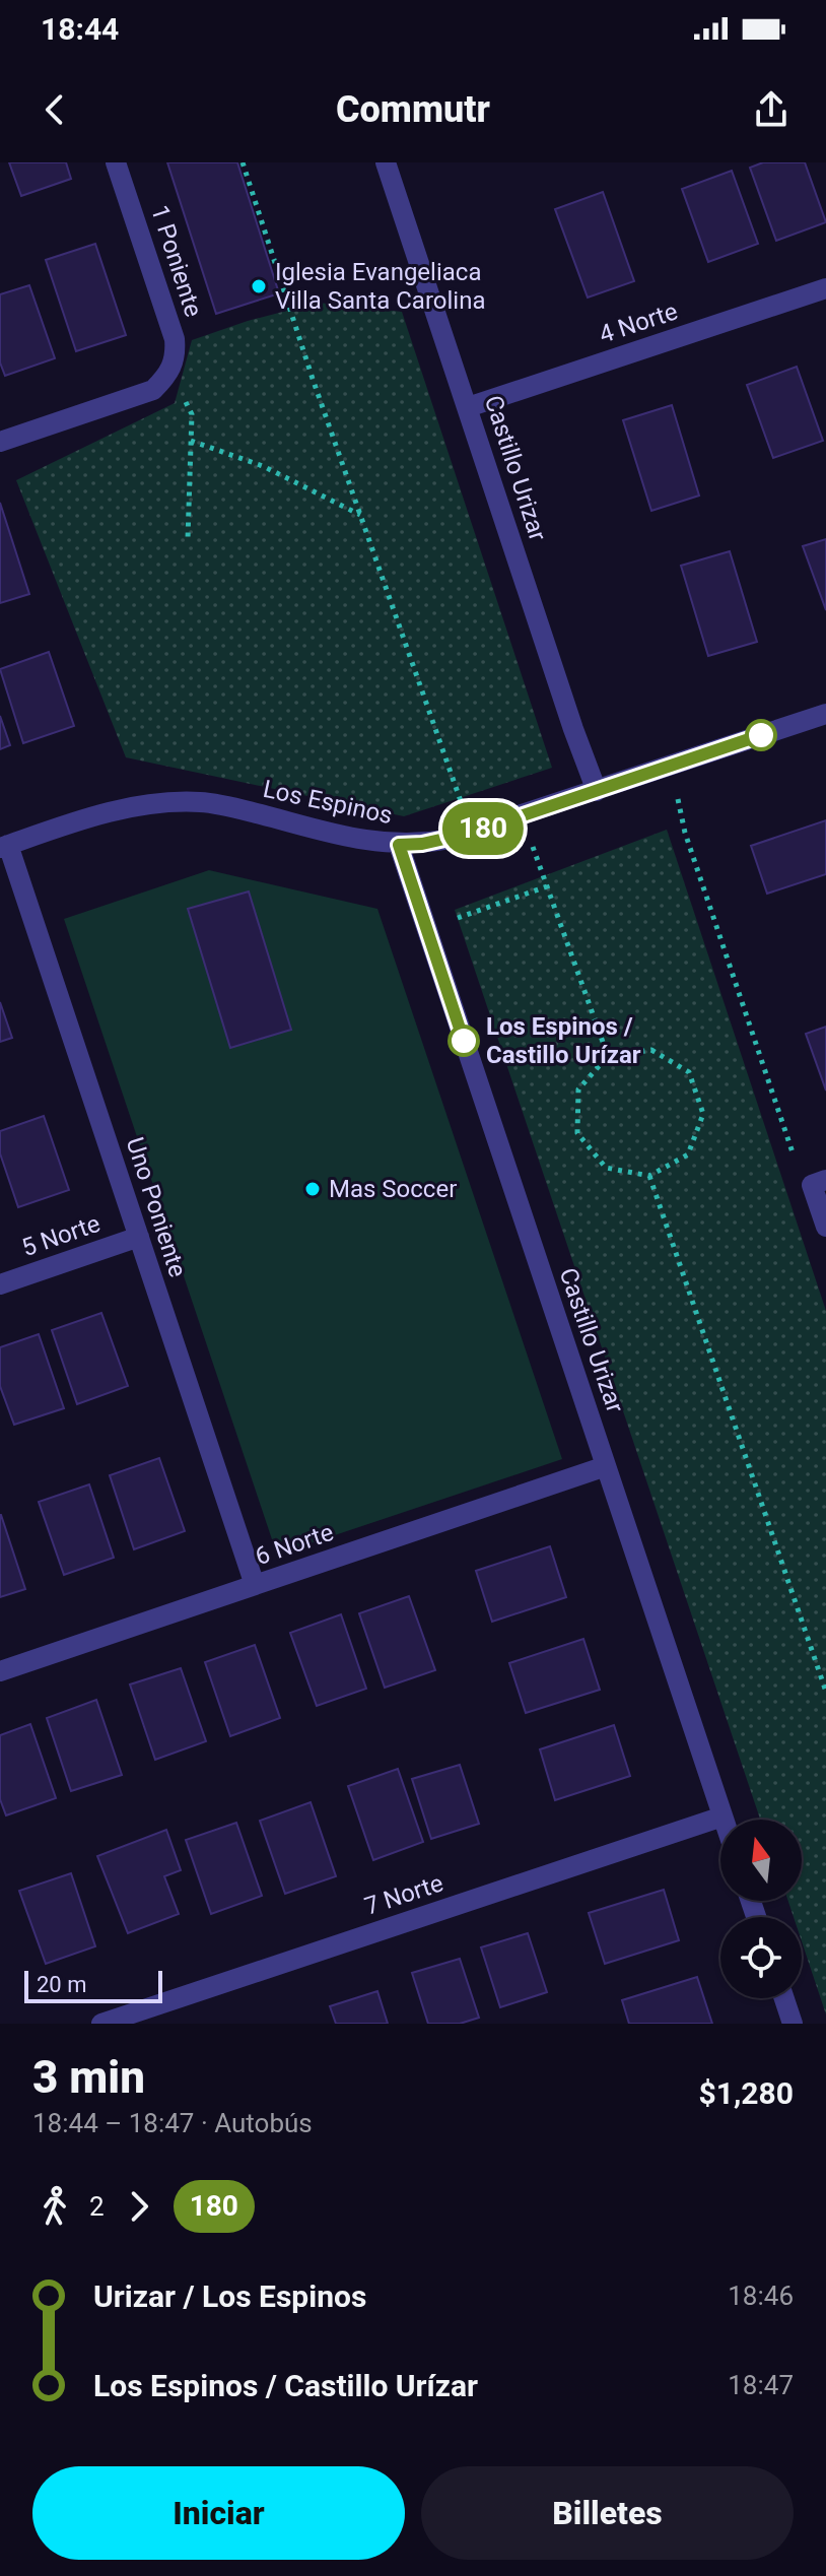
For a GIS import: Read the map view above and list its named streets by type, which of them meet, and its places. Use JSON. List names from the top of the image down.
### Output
{
  "streets": {
    "street": [
      "1 Poniente",
      "4 Norte",
      "Castillo Urizar",
      "Los Espinos",
      "Uno Poniente",
      "5 Norte",
      "6 Norte",
      "7 Norte"
    ]
  },
  "crossings": [
    ["4 Norte", "Castillo Urizar"],
    ["Castillo Urizar", "Los Espinos"],
    ["Castillo Urizar", "6 Norte"],
    ["Castillo Urizar", "7 Norte"],
    ["Los Espinos", "Uno Poniente"],
    ["Uno Poniente", "5 Norte"],
    ["Uno Poniente", "6 Norte"]
  ],
  "places": ["Iglesia Evangeliaca Villa Santa Carolina", "Los Espinos / Castillo Urízar", "Mas Soccer"],
  "lines": ["bus line 180"],
  "scale_bar": "20 m",
  "north": "top",
  "page": {
    "status": "18:44",
    "header": "Commutr",
    "on_map": "180",
    "scale": "20 m",
    "heading": ["3 min", "18:44 – 18:47 · Autobús", "$1,280"],
    "legs": ["2", "180"],
    "list": [
      {
        "name": "Urizar / Los Espinos",
        "value": "18:46"
      },
      {
        "name": "Los Espinos / Castillo Urízar",
        "value": "18:47"
      }
    ],
    "buttons": ["Iniciar", "Billetes"]
  }
}
